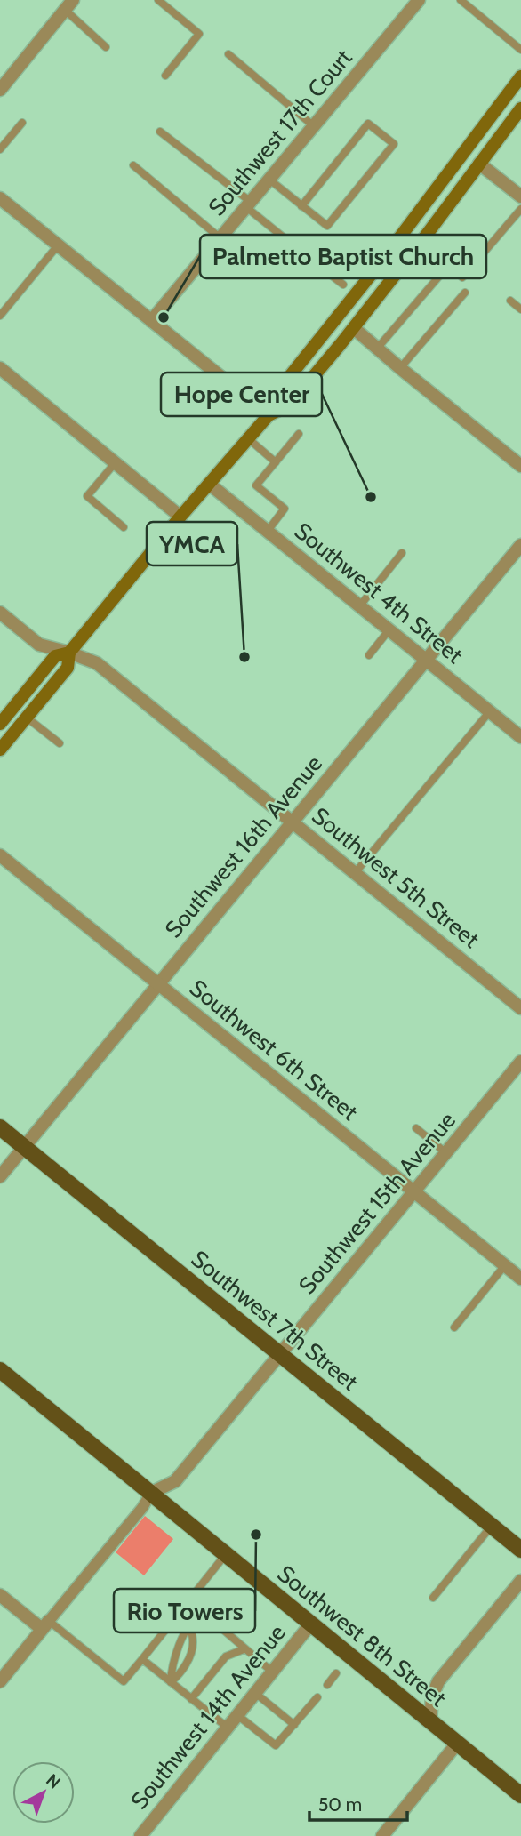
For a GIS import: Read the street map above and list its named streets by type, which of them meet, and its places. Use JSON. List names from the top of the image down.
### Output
{
  "streets": {
    "main road": ["Southwest 7th Street", "Southwest 8th Street"],
    "street": [
      "Southwest 17th Court",
      "Southwest 4th Street",
      "Southwest 16th Avenue",
      "Southwest 5th Street",
      "Southwest 6th Street",
      "Southwest 15th Avenue",
      "Southwest 14th Avenue"
    ]
  },
  "crossings": [
    ["Southwest 4th Street", "Southwest 16th Avenue"],
    ["Southwest 16th Avenue", "Southwest 5th Street"],
    ["Southwest 16th Avenue", "Southwest 6th Street"],
    ["Southwest 16th Avenue", "Southwest 7th Street"],
    ["Southwest 6th Street", "Southwest 15th Avenue"],
    ["Southwest 15th Avenue", "Southwest 7th Street"],
    ["Southwest 15th Avenue", "Southwest 8th Street"],
    ["Southwest 8th Street", "Southwest 14th Avenue"]
  ],
  "places": [
    "Palmetto Baptist Church",
    "Hope Center",
    "YMCA",
    "Rio Towers"
  ],
  "scale_bar": "50 m",
  "north": "top right"
}
